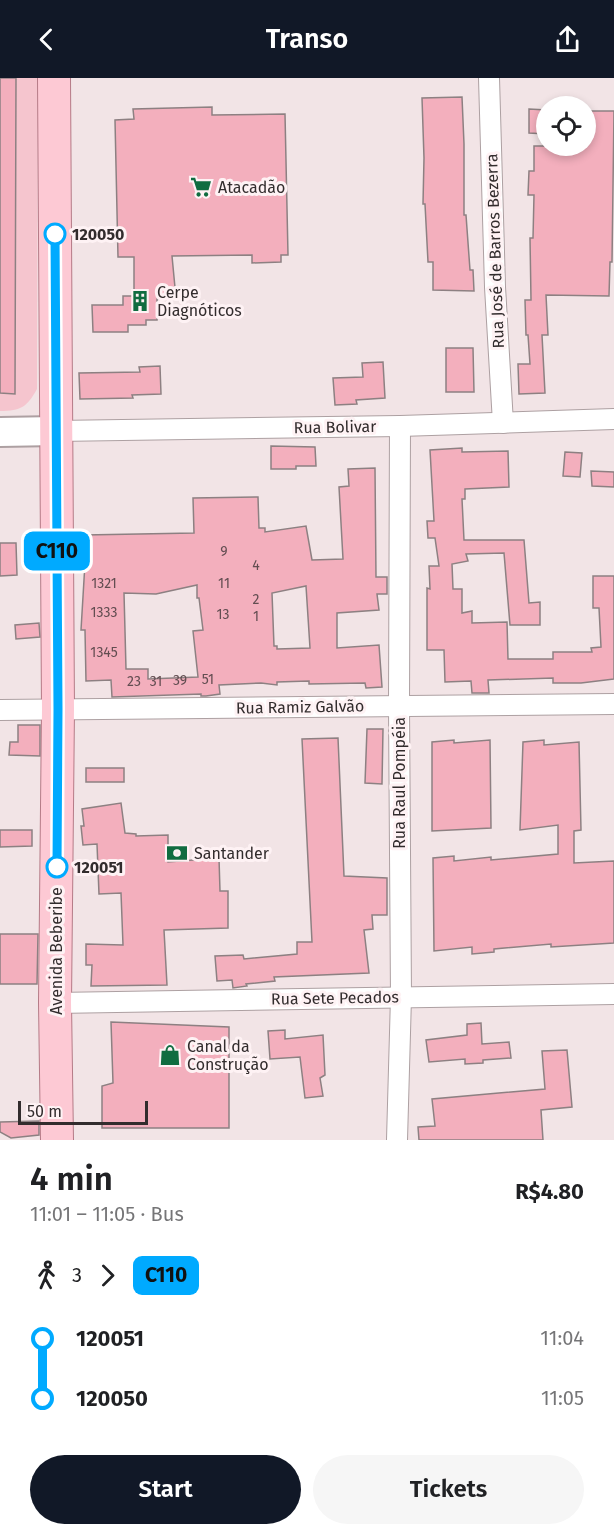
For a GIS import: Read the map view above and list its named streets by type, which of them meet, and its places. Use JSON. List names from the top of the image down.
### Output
{
  "streets": {
    "main road": ["Avenida Beberibe"],
    "street": [
      "Rua José de Barros Bezerra",
      "Rua Bolivar",
      "Rua Ramiz Galvão",
      "Rua Raul Pompéia",
      "Rua Sete Pecados"
    ]
  },
  "crossings": [
    ["Rua José de Barros Bezerra", "Rua Bolivar"],
    ["Rua Bolivar", "Rua Raul Pompéia"],
    ["Rua Bolivar", "Avenida Beberibe"],
    ["Rua Ramiz Galvão", "Rua Raul Pompéia"],
    ["Rua Ramiz Galvão", "Avenida Beberibe"],
    ["Rua Raul Pompéia", "Rua Sete Pecados"],
    ["Avenida Beberibe", "Rua Sete Pecados"]
  ],
  "places": {
    "supermarket": ["Atacadão"],
    "other": ["120050", "120051"],
    "building": ["Cerpe Diagnóticos"],
    "bank": ["Santander"],
    "shop": ["Canal da Construção"]
  },
  "lines": ["bus line C110"],
  "house_numbers": [
    "9",
    "4",
    "1321",
    "11",
    "2",
    "1333",
    "13",
    "1",
    "1345",
    "51",
    "39",
    "23",
    "31"
  ],
  "scale_bar": "50 m",
  "page": {
    "header": "Transo",
    "on_map": "C110",
    "scale": "50 m",
    "heading": ["4 min", "11:01 – 11:05 · Bus", "R$4.80"],
    "legs": ["3", "C110"],
    "list": [
      {
        "name": "120051",
        "value": "11:04"
      },
      {
        "name": "120050",
        "value": "11:05"
      }
    ],
    "buttons": ["Start", "Tickets"]
  }
}
